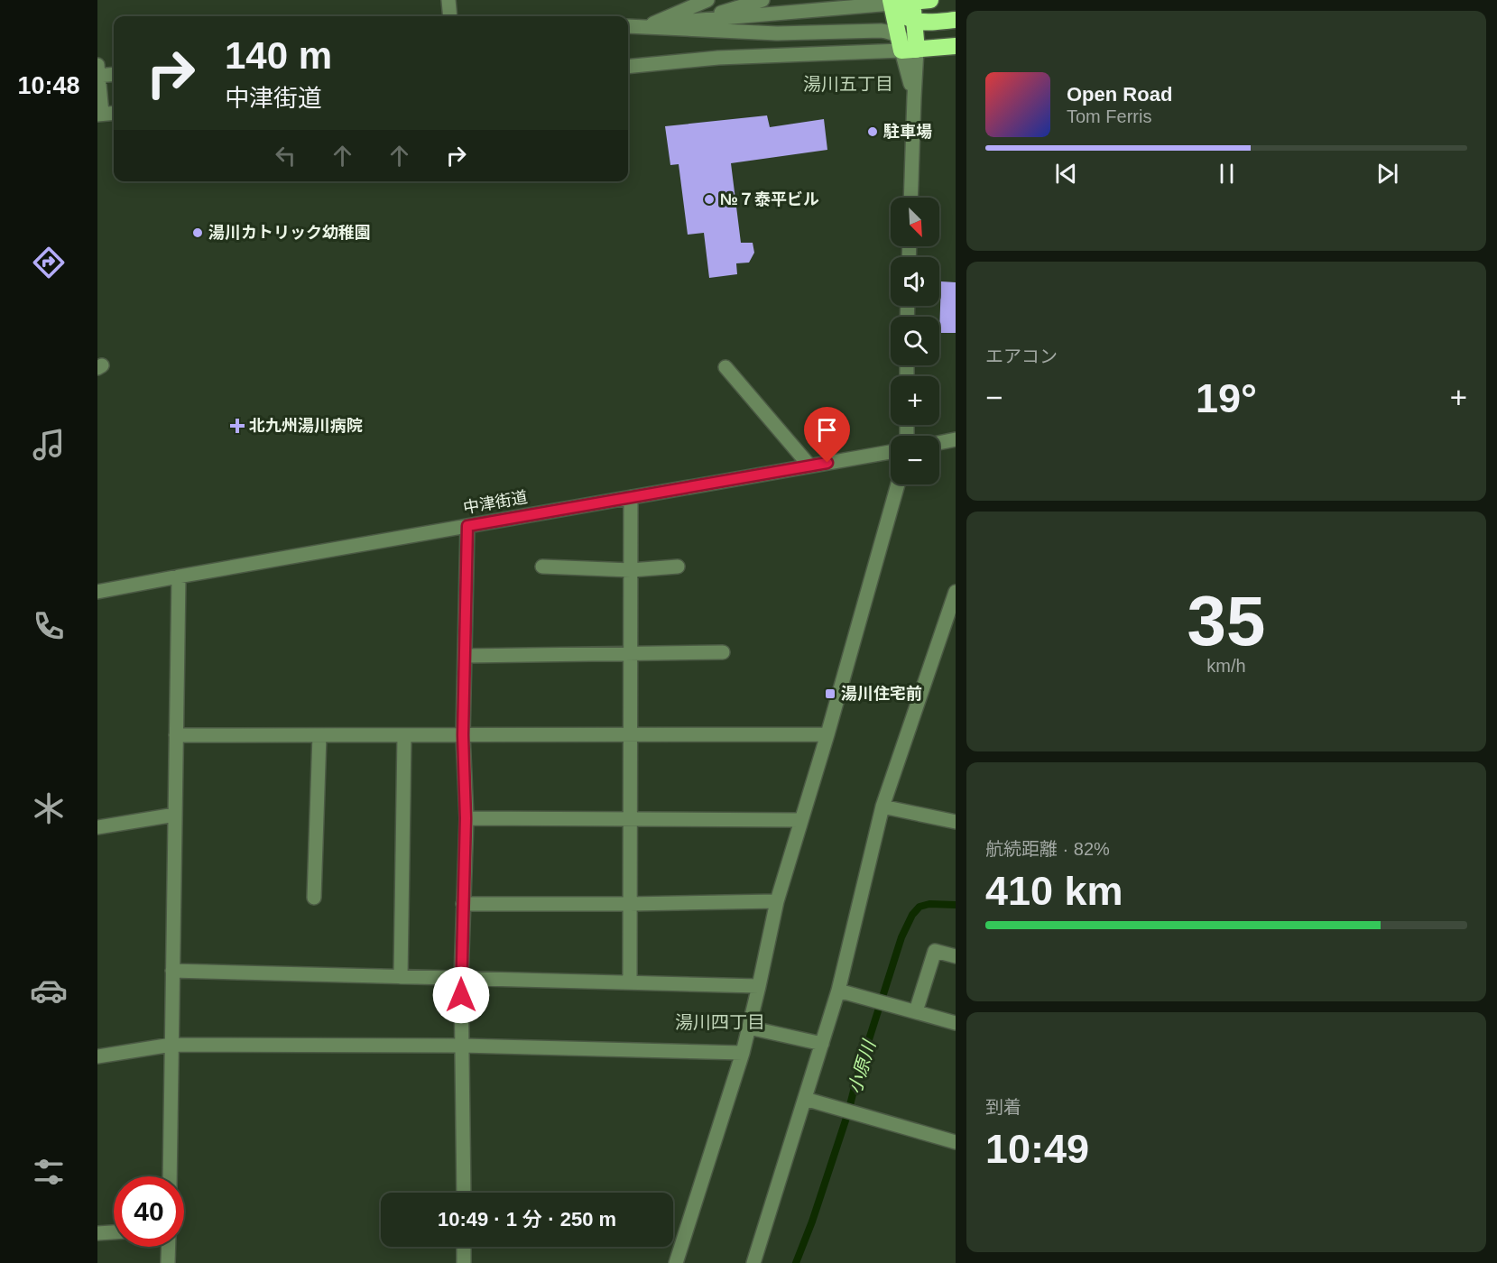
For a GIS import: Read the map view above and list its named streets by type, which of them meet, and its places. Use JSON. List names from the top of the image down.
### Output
{
  "streets": {
    "street": ["中津街道"]
  },
  "districts": ["湯川五丁目", "湯川四丁目"],
  "water": ["小原川"],
  "places": {
    "other": ["駐車場", "№７泰平ビル", "湯川カトリック幼稚園"],
    "health": ["北九州湯川病院"],
    "transit": ["湯川住宅前"]
  },
  "north": "bottom right",
  "page": {
    "tabs": "10:48",
    "turn": ["140 m", "中津街道"],
    "song": ["Open Road", "Tom Ferris"],
    "map_buttons": ["+", "−"],
    "tile": [
      "エアコン",
      ["35", "km/h"],
      ["航続距離 · 82%", "410 km"],
      ["到着", "10:49"]
    ],
    "heat": ["−", "19°", "+"],
    "limit": "40",
    "trip": "10:49 · 1 分 · 250 m"
  }
}
